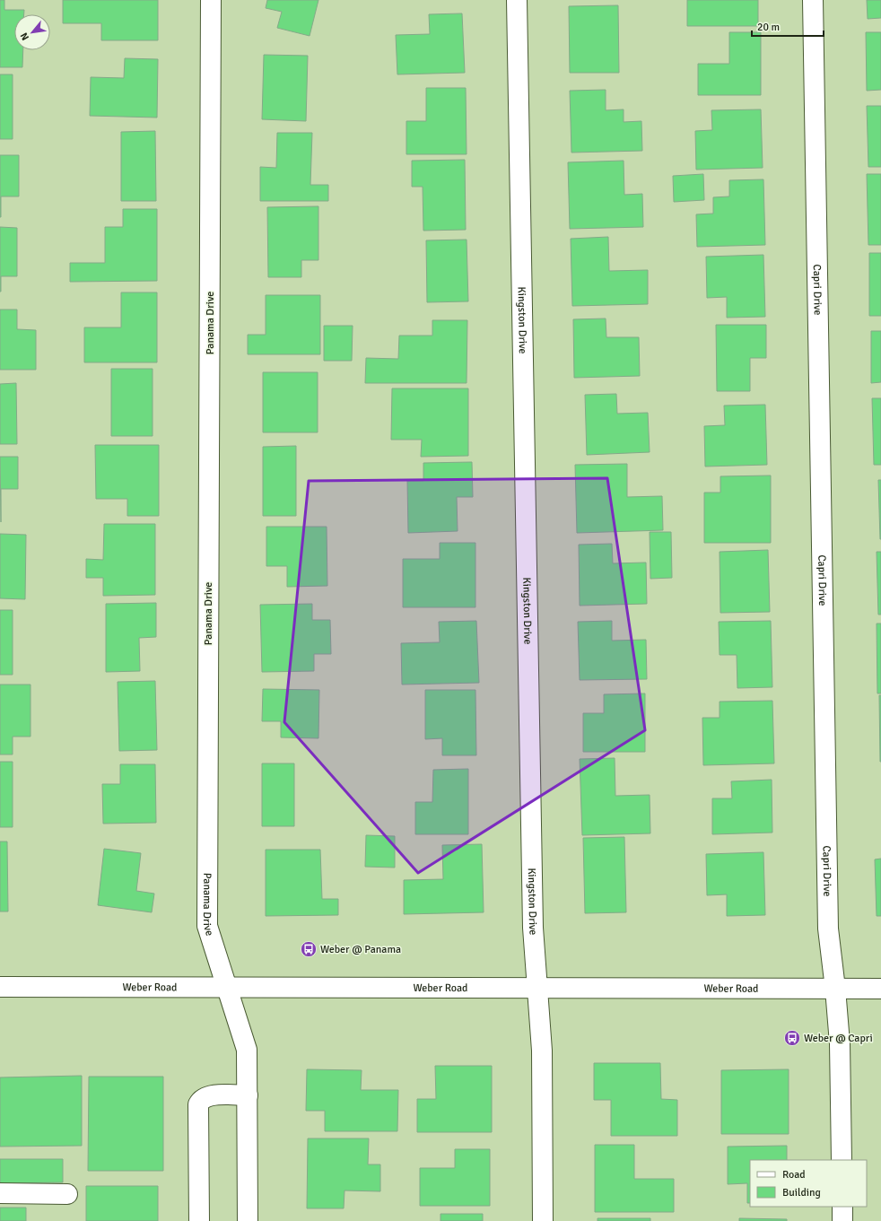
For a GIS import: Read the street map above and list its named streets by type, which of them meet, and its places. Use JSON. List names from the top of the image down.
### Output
{
  "streets": {
    "street": [
      "Capri Drive",
      "Kingston Drive",
      "Panama Drive",
      "Weber Road"
    ]
  },
  "crossings": [
    ["Capri Drive", "Weber Road"],
    ["Kingston Drive", "Weber Road"],
    ["Panama Drive", "Weber Road"]
  ],
  "places": {
    "bus stop": ["Weber @ Panama", "Weber @ Capri"]
  },
  "legend": ["Road", "Building"],
  "scale_bar": "20 m",
  "north": "bottom left"
}
